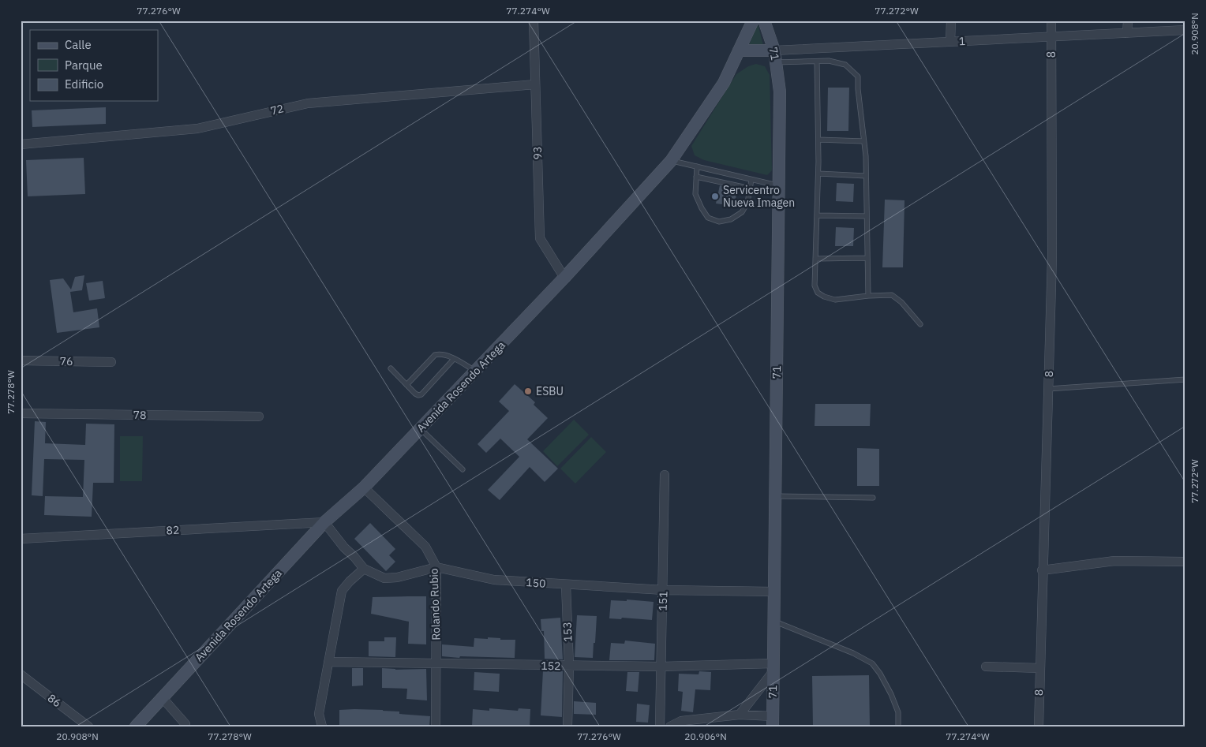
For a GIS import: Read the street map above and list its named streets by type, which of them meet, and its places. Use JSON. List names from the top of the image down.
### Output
{
  "streets": {
    "main road": ["1", "71", "Avenida Rosendo Artega"],
    "street": [
      "8",
      "72",
      "93",
      "76",
      "78",
      "82",
      "150",
      "151",
      "Rolando Rubio",
      "153",
      "152",
      "86"
    ]
  },
  "crossings": [
    ["1", "71"],
    ["1", "8"],
    ["1", "Avenida Rosendo Artega"],
    ["71", "150"],
    ["71", "152"],
    ["72", "93"],
    ["93", "Avenida Rosendo Artega"],
    ["Avenida Rosendo Artega", "82"],
    ["Avenida Rosendo Artega", "150"],
    ["Avenida Rosendo Artega", "Rolando Rubio"],
    ["82", "150"],
    ["150", "151"],
    ["150", "Rolando Rubio"],
    ["150", "153"],
    ["151", "152"],
    ["Rolando Rubio", "152"],
    ["153", "152"]
  ],
  "places": ["Servicentro Nueva Imagen", "ESBU"],
  "legend": ["Calle", "Parque", "Edificio"],
  "coordinates": [
    "77.276°W",
    "77.274°W",
    "77.272°W",
    "20.908°N",
    "77.278°W",
    "20.906°N"
  ]
}
